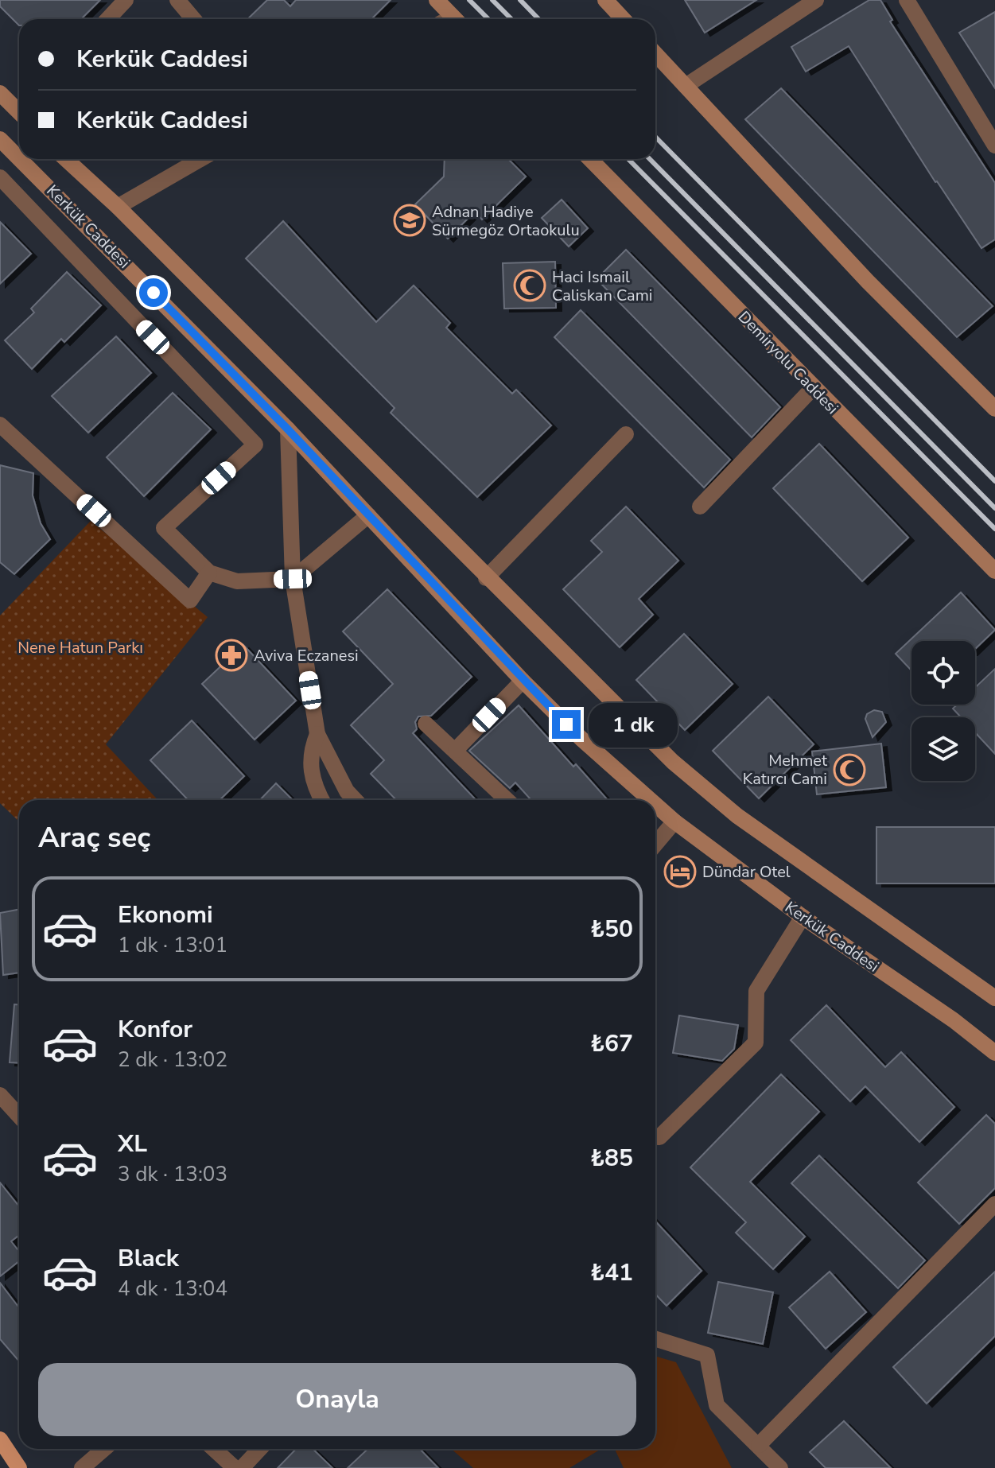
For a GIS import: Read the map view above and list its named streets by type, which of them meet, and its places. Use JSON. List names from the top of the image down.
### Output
{
  "streets": {
    "street": ["Kerkük Caddesi", "Demiryolu Caddesi"]
  },
  "parks": ["Nene Hatun Parkı"],
  "places": {
    "school or university": ["Adnan Hadiye Sürmegöz Ortaokulu"],
    "mosque": ["Haci Ismail Caliskan Cami", "Mehmet Katırcı Cami"],
    "pharmacy": ["Aviva Eczanesi"],
    "hotel": ["Dündar Otel"]
  },
  "page": {
    "banner": ["Kerkük Caddesi", "Kerkük Caddesi"],
    "bubble": "1 dk",
    "heading": "Araç seç",
    "list": [
      {
        "name": "Ekonomi",
        "note": "1 dk · 13:01",
        "value": "₺50"
      },
      {
        "name": "Konfor",
        "note": "2 dk · 13:02",
        "value": "₺67"
      },
      {
        "name": "XL",
        "note": "3 dk · 13:03",
        "value": "₺85"
      },
      {
        "name": "Black",
        "note": "4 dk · 13:04",
        "value": "₺41"
      }
    ],
    "buttons": "Onayla"
  }
}
